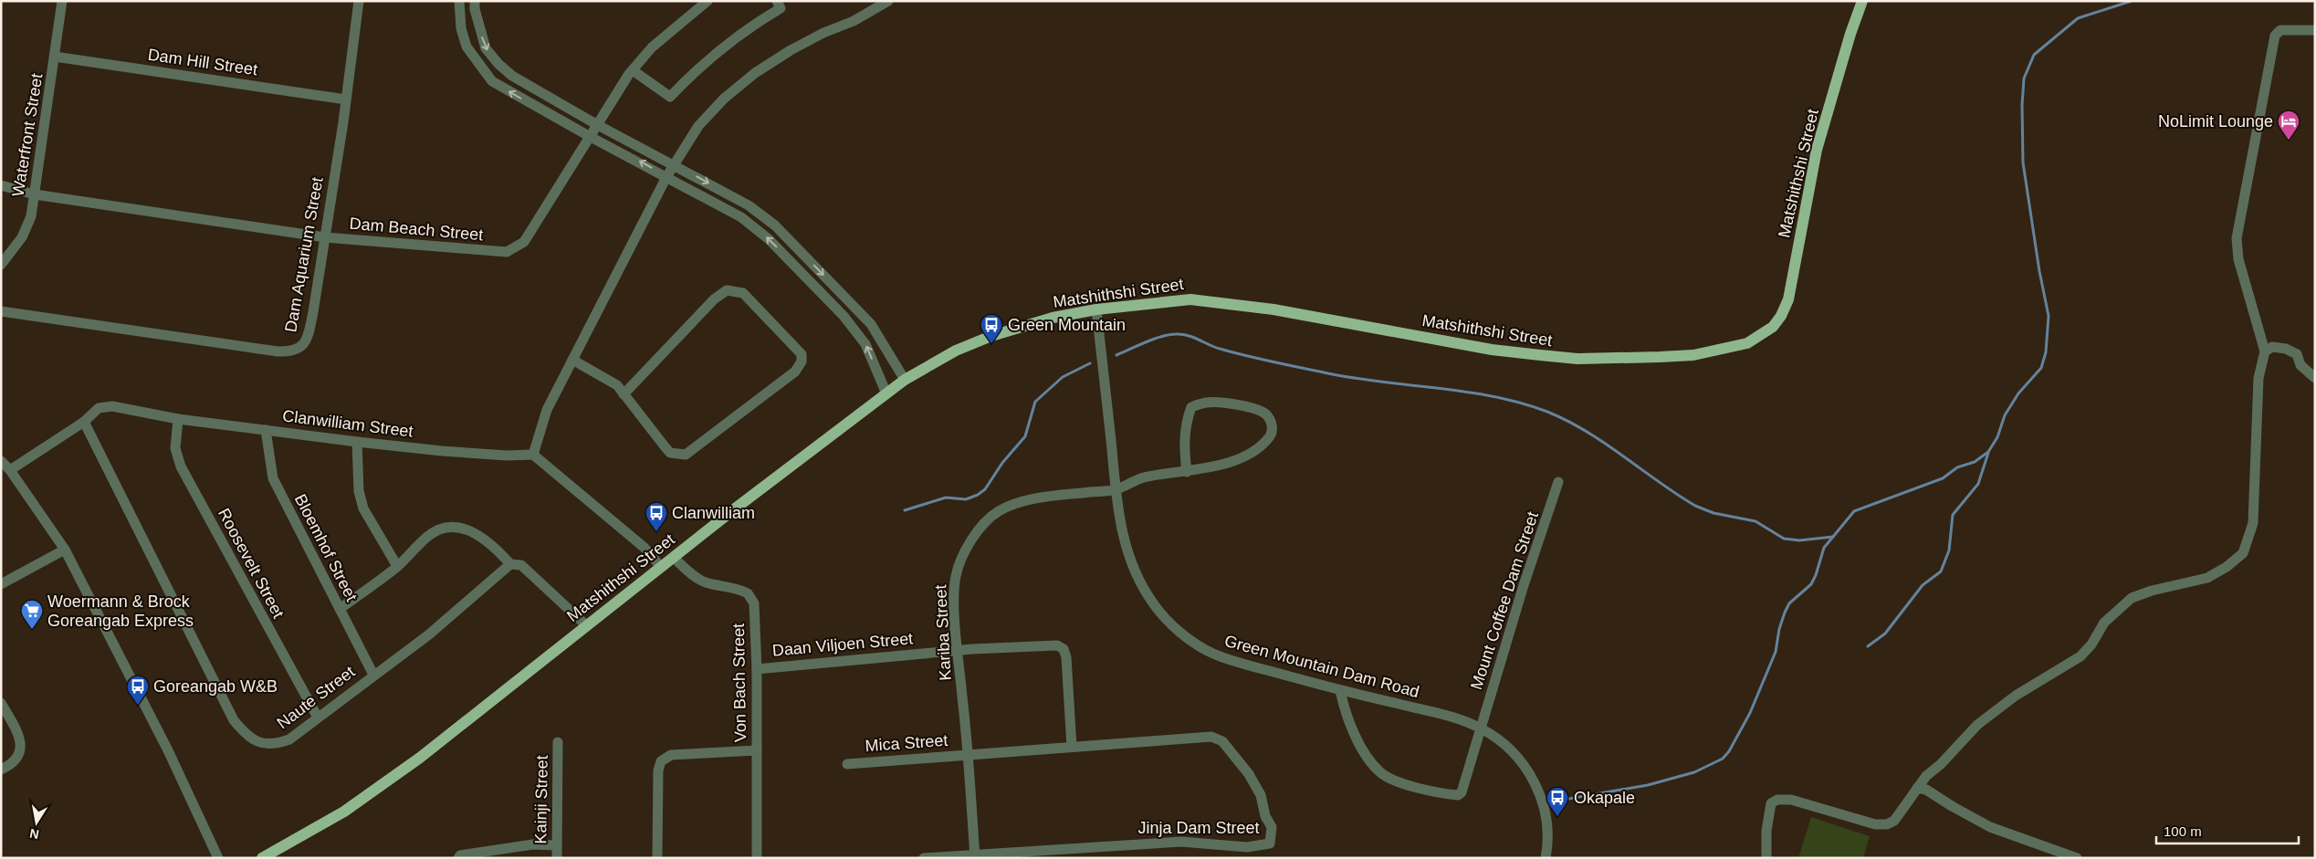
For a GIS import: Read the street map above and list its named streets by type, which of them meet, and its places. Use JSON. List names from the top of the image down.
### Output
{
  "streets": {
    "main road": ["Matshithshi Street"],
    "street": [
      "Dam Hill Street",
      "Waterfront Street",
      "Dam Beach Street",
      "Dam Aquarium Street",
      "Clanwilliam Street",
      "Bloemhof Street",
      "Roosevelt Street",
      "Mount Coffee Dam Street",
      "Kariba Street",
      "Daan Viljoen Street",
      "Green Mountain Dam Road",
      "Von Bach Street",
      "Naute Street",
      "Mica Street",
      "Kainji Street",
      "Jinja Dam Street"
    ]
  },
  "crossings": [
    ["Dam Hill Street", "Waterfront Street"],
    ["Dam Hill Street", "Dam Aquarium Street"],
    ["Waterfront Street", "Dam Beach Street"],
    ["Matshithshi Street", "Green Mountain Dam Road"],
    ["Matshithshi Street", "Von Bach Street"],
    ["Dam Beach Street", "Dam Aquarium Street"],
    ["Clanwilliam Street", "Bloemhof Street"],
    ["Clanwilliam Street", "Roosevelt Street"],
    ["Clanwilliam Street", "Naute Street"],
    ["Bloemhof Street", "Naute Street"],
    ["Roosevelt Street", "Naute Street"],
    ["Mount Coffee Dam Street", "Green Mountain Dam Road"],
    ["Kariba Street", "Daan Viljoen Street"],
    ["Kariba Street", "Green Mountain Dam Road"],
    ["Kariba Street", "Mica Street"],
    ["Kariba Street", "Jinja Dam Street"],
    ["Daan Viljoen Street", "Von Bach Street"],
    ["Daan Viljoen Street", "Jinja Dam Street"],
    ["Mica Street", "Jinja Dam Street"]
  ],
  "places": {
    "hotel": ["NoLimit Lounge"],
    "bus stop": [
      "Green Mountain",
      "Clanwilliam",
      "Goreangab W&B",
      "Okapale"
    ],
    "supermarket": ["Woermann & Brock Goreangab Express"]
  },
  "scale_bar": "100 m",
  "north": "bottom"
}
